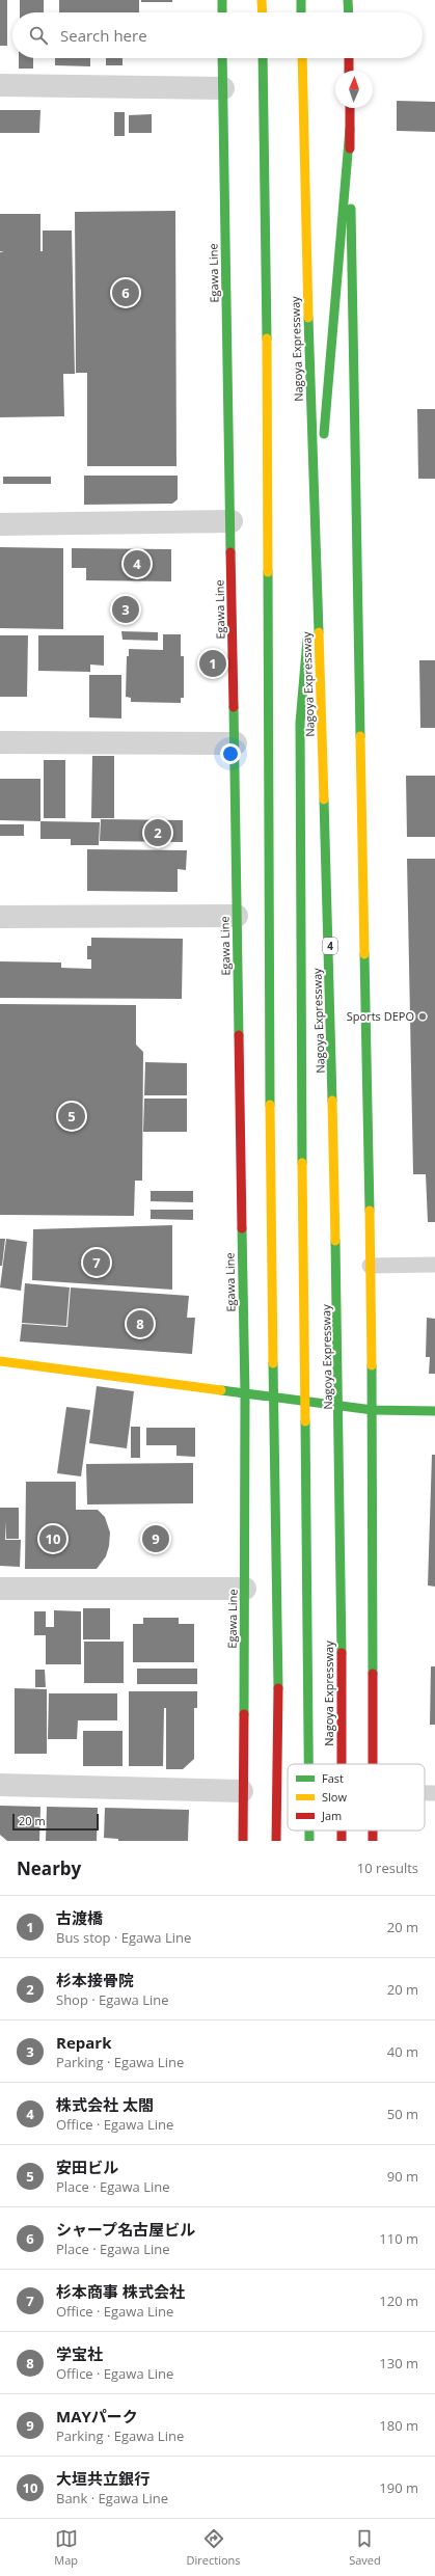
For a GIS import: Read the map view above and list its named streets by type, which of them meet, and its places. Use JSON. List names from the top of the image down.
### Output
{
  "streets": {
    "main road": ["Egawa Line", "Nagoya Expressway", "4"]
  },
  "places": ["Sports DEPO"],
  "legend": ["Fast", "Slow", "Jam"],
  "scale_bar": "20 m",
  "north": "top",
  "page": {
    "search": "Search here",
    "pins": [
      "6",
      "4",
      "3",
      "1",
      "2",
      "5",
      "7",
      "8",
      "9",
      "10"
    ],
    "scale": "20 m",
    "heading": ["Nearby", "10 results"],
    "list": [
      {
        "mark": "1",
        "name": "古渡橋",
        "note": "Bus stop · Egawa Line",
        "value": "20 m"
      },
      {
        "mark": "2",
        "name": "杉本接骨院",
        "note": "Shop · Egawa Line",
        "value": "20 m"
      },
      {
        "mark": "3",
        "name": "Repark",
        "note": "Parking · Egawa Line",
        "value": "40 m"
      },
      {
        "mark": "4",
        "name": "株式会社 太閤",
        "note": "Office · Egawa Line",
        "value": "50 m"
      },
      {
        "mark": "5",
        "name": "安田ビル",
        "note": "Place · Egawa Line",
        "value": "90 m"
      },
      {
        "mark": "6",
        "name": "シャープ名古屋ビル",
        "note": "Place · Egawa Line",
        "value": "110 m"
      },
      {
        "mark": "7",
        "name": "杉本商事 株式会社",
        "note": "Office · Egawa Line",
        "value": "120 m"
      },
      {
        "mark": "8",
        "name": "学宝社",
        "note": "Office · Egawa Line",
        "value": "130 m"
      },
      {
        "mark": "9",
        "name": "MAYパーク",
        "note": "Parking · Egawa Line",
        "value": "180 m"
      },
      {
        "mark": "10",
        "name": "大垣共立銀行",
        "note": "Bank · Egawa Line",
        "value": "190 m"
      }
    ],
    "nav": ["Map", "Directions", "Saved"]
  }
}
